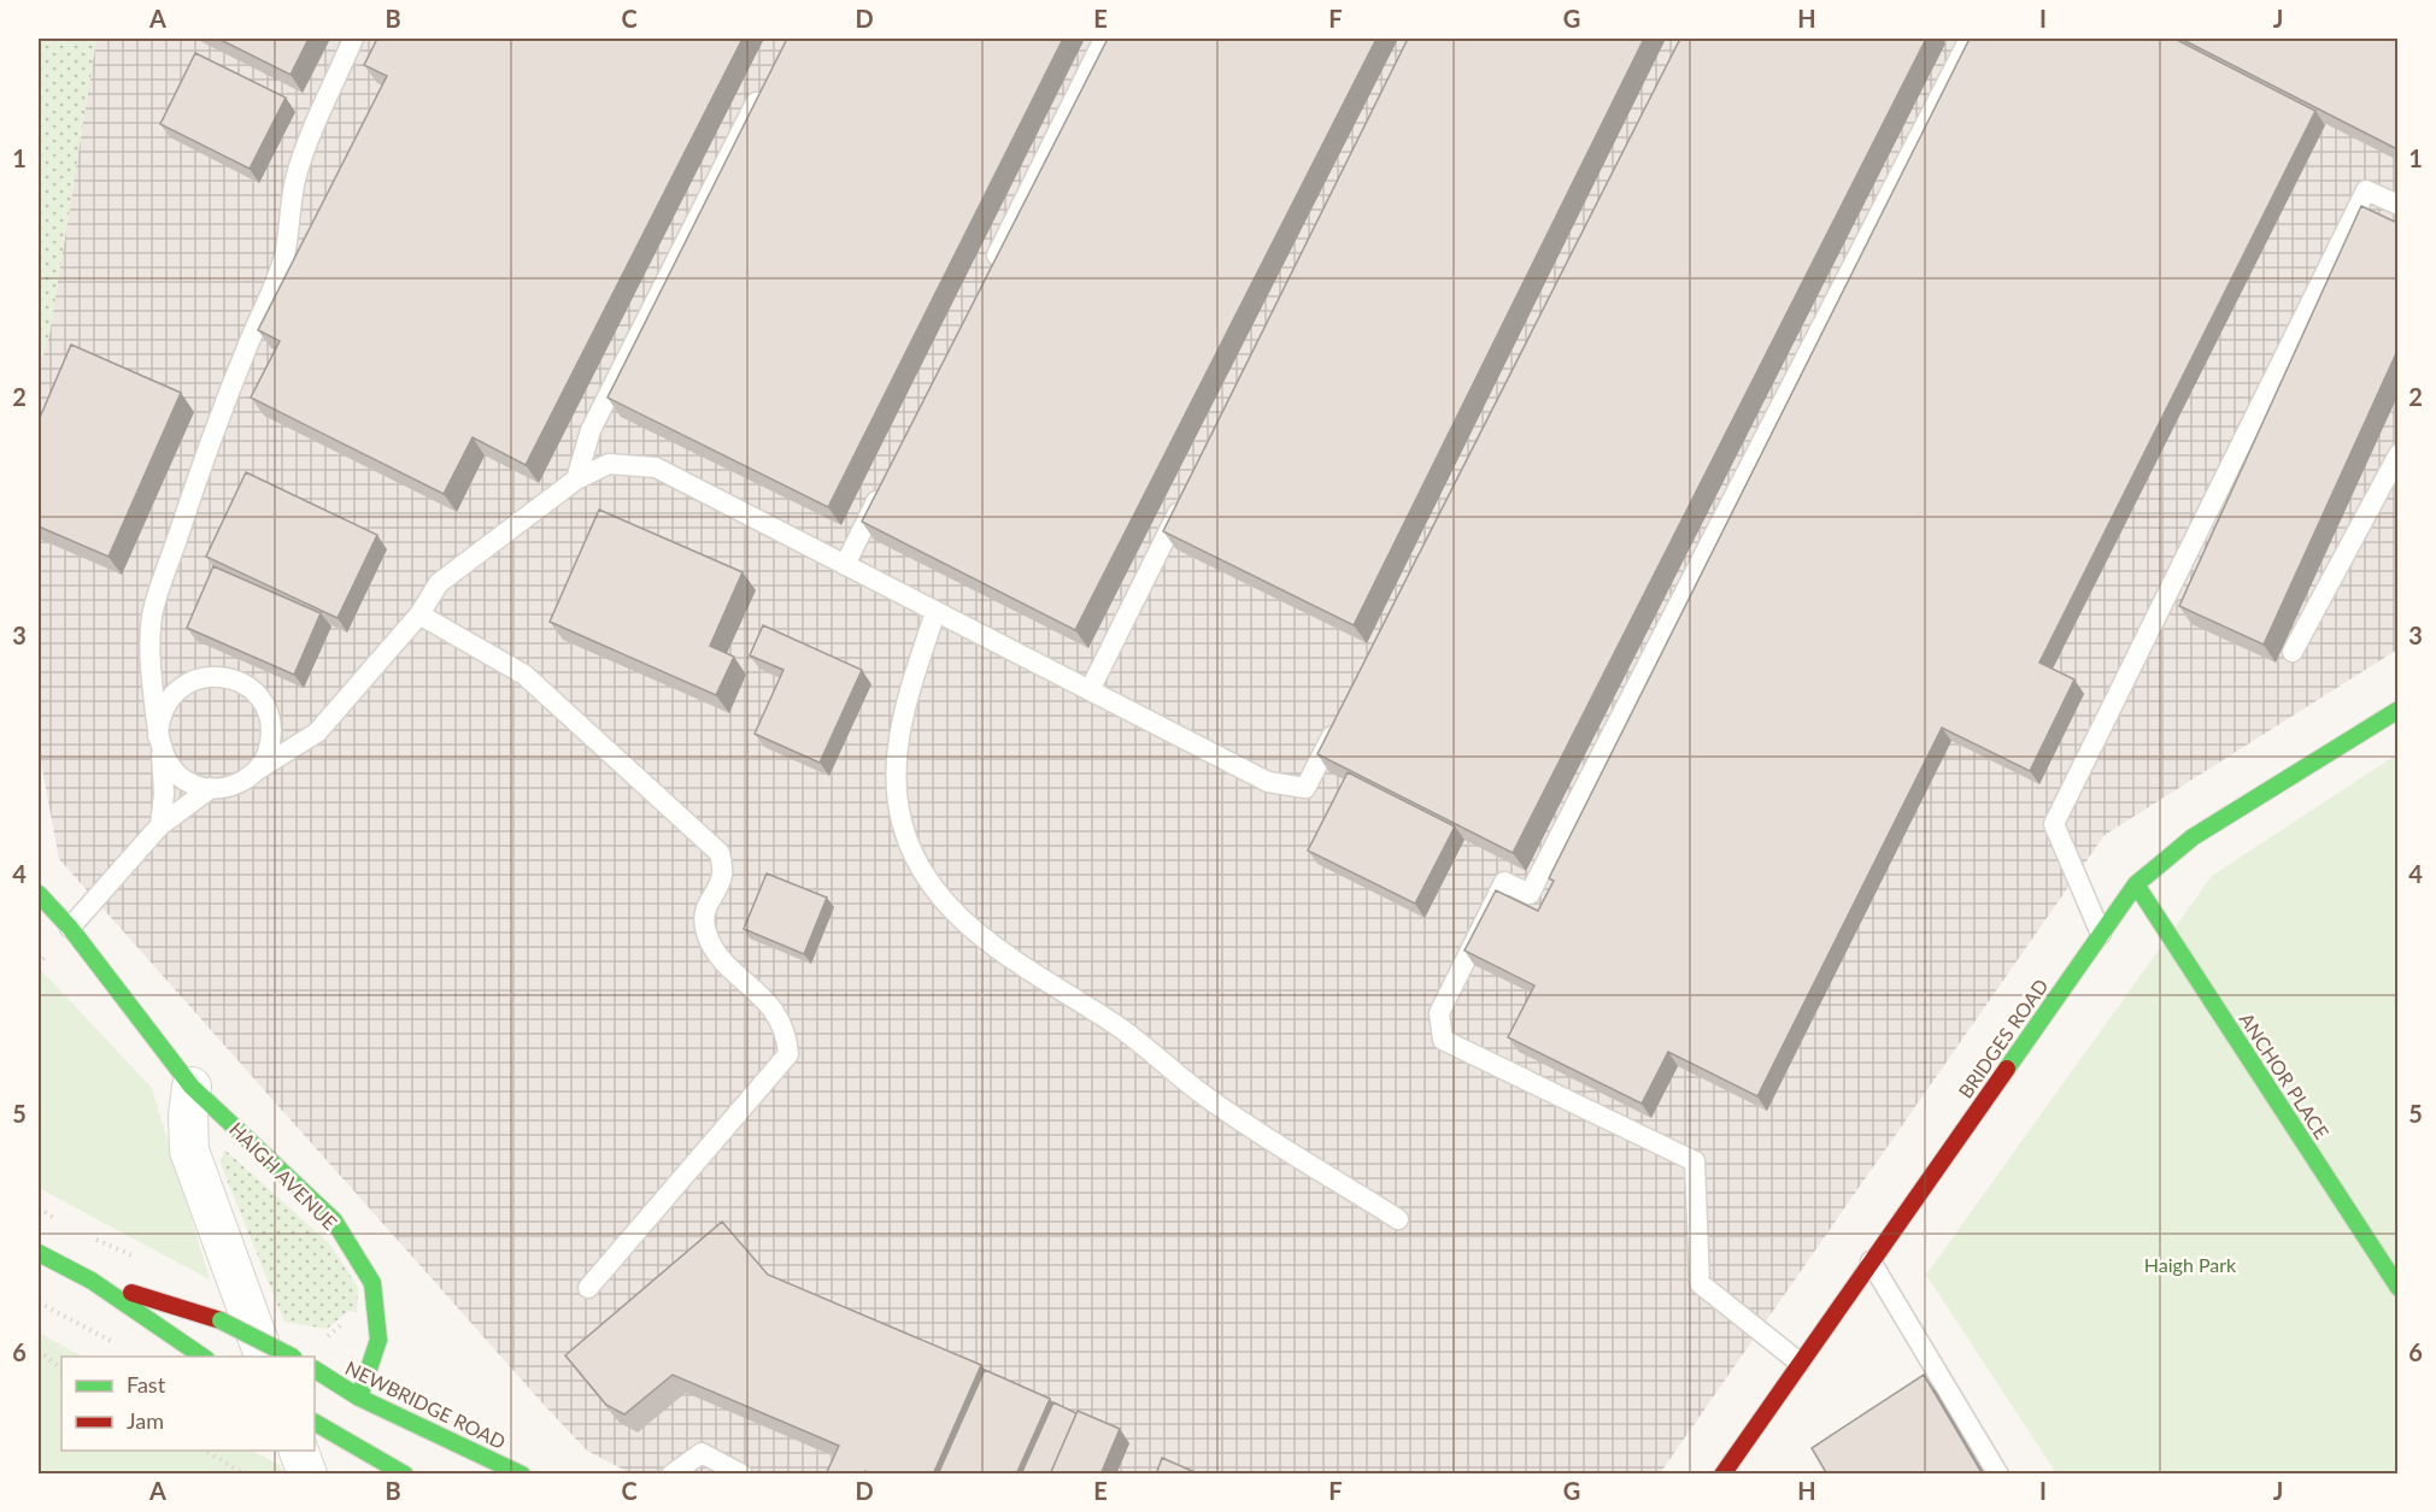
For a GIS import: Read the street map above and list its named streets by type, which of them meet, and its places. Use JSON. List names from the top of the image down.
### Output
{
  "streets": {
    "main road": [
      "BRIDGES ROAD",
      "ANCHOR PLACE",
      "HAIGH AVENUE",
      "NEWBRIDGE ROAD"
    ]
  },
  "crossings": [
    ["BRIDGES ROAD", "ANCHOR PLACE"],
    ["HAIGH AVENUE", "NEWBRIDGE ROAD"]
  ],
  "parks": ["Haigh Park"],
  "legend": ["Fast", "Jam"],
  "grid": {
    "columns": [
      "A",
      "B",
      "C",
      "D",
      "E",
      "F",
      "G",
      "H",
      "I",
      "J"
    ],
    "rows": [
      "1",
      "2",
      "3",
      "4",
      "5",
      "6"
    ]
  }
}
